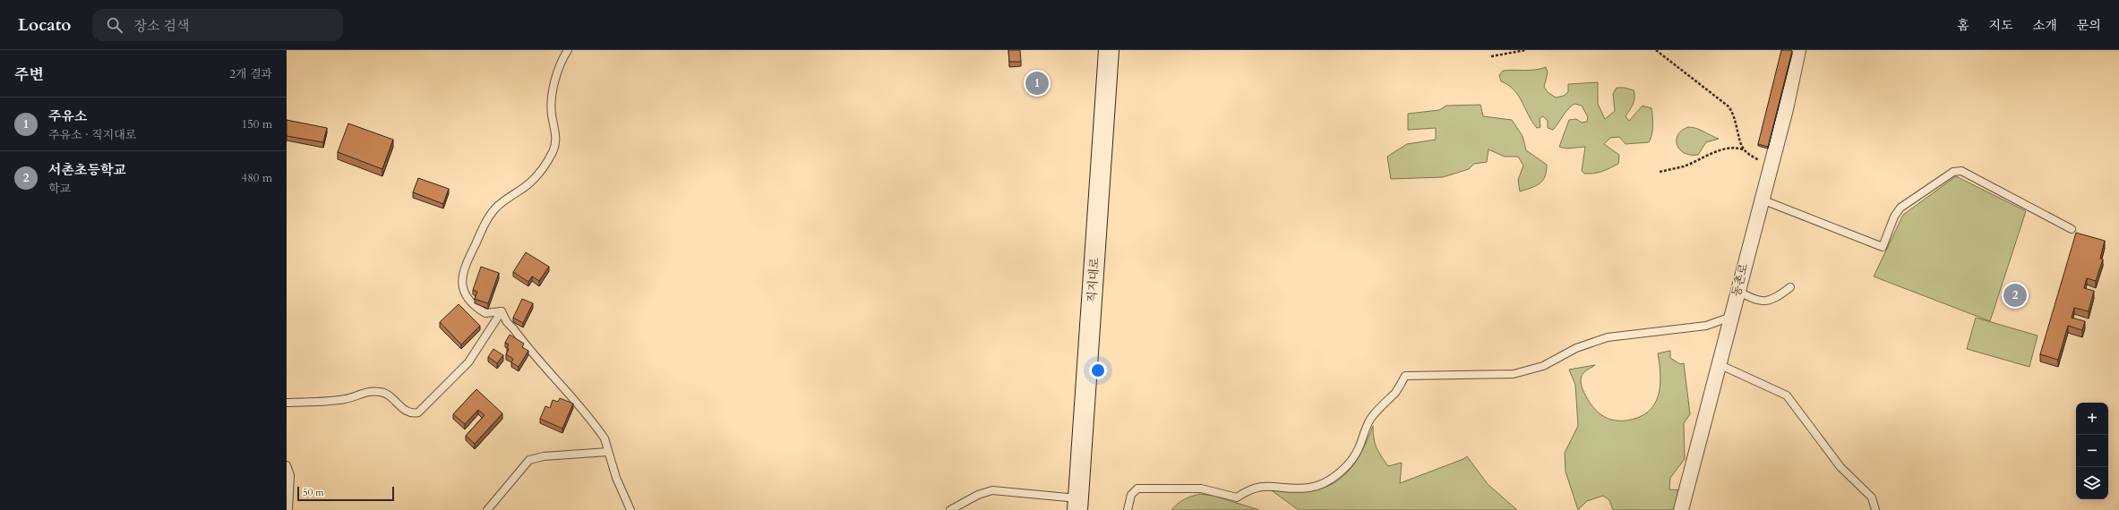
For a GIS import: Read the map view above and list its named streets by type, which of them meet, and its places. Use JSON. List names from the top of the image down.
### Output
{
  "streets": {
    "main road": ["직지대로"],
    "street": ["동촌로"]
  },
  "scale_bar": "50 m",
  "page": {
    "header": "Locato",
    "search": "장소 검색",
    "nav": [
      "홈",
      "지도",
      "소개",
      "문의"
    ],
    "heading": ["주변", "2개 결과"],
    "pins": ["1", "2"],
    "list": [
      {
        "mark": "1",
        "name": "주유소",
        "note": "주유소 · 직지대로",
        "value": "150 m"
      },
      {
        "mark": "2",
        "name": "서촌초등학교",
        "note": "학교",
        "value": "480 m"
      }
    ],
    "map_buttons": ["+", "−"],
    "scale": "50 m"
  }
}
